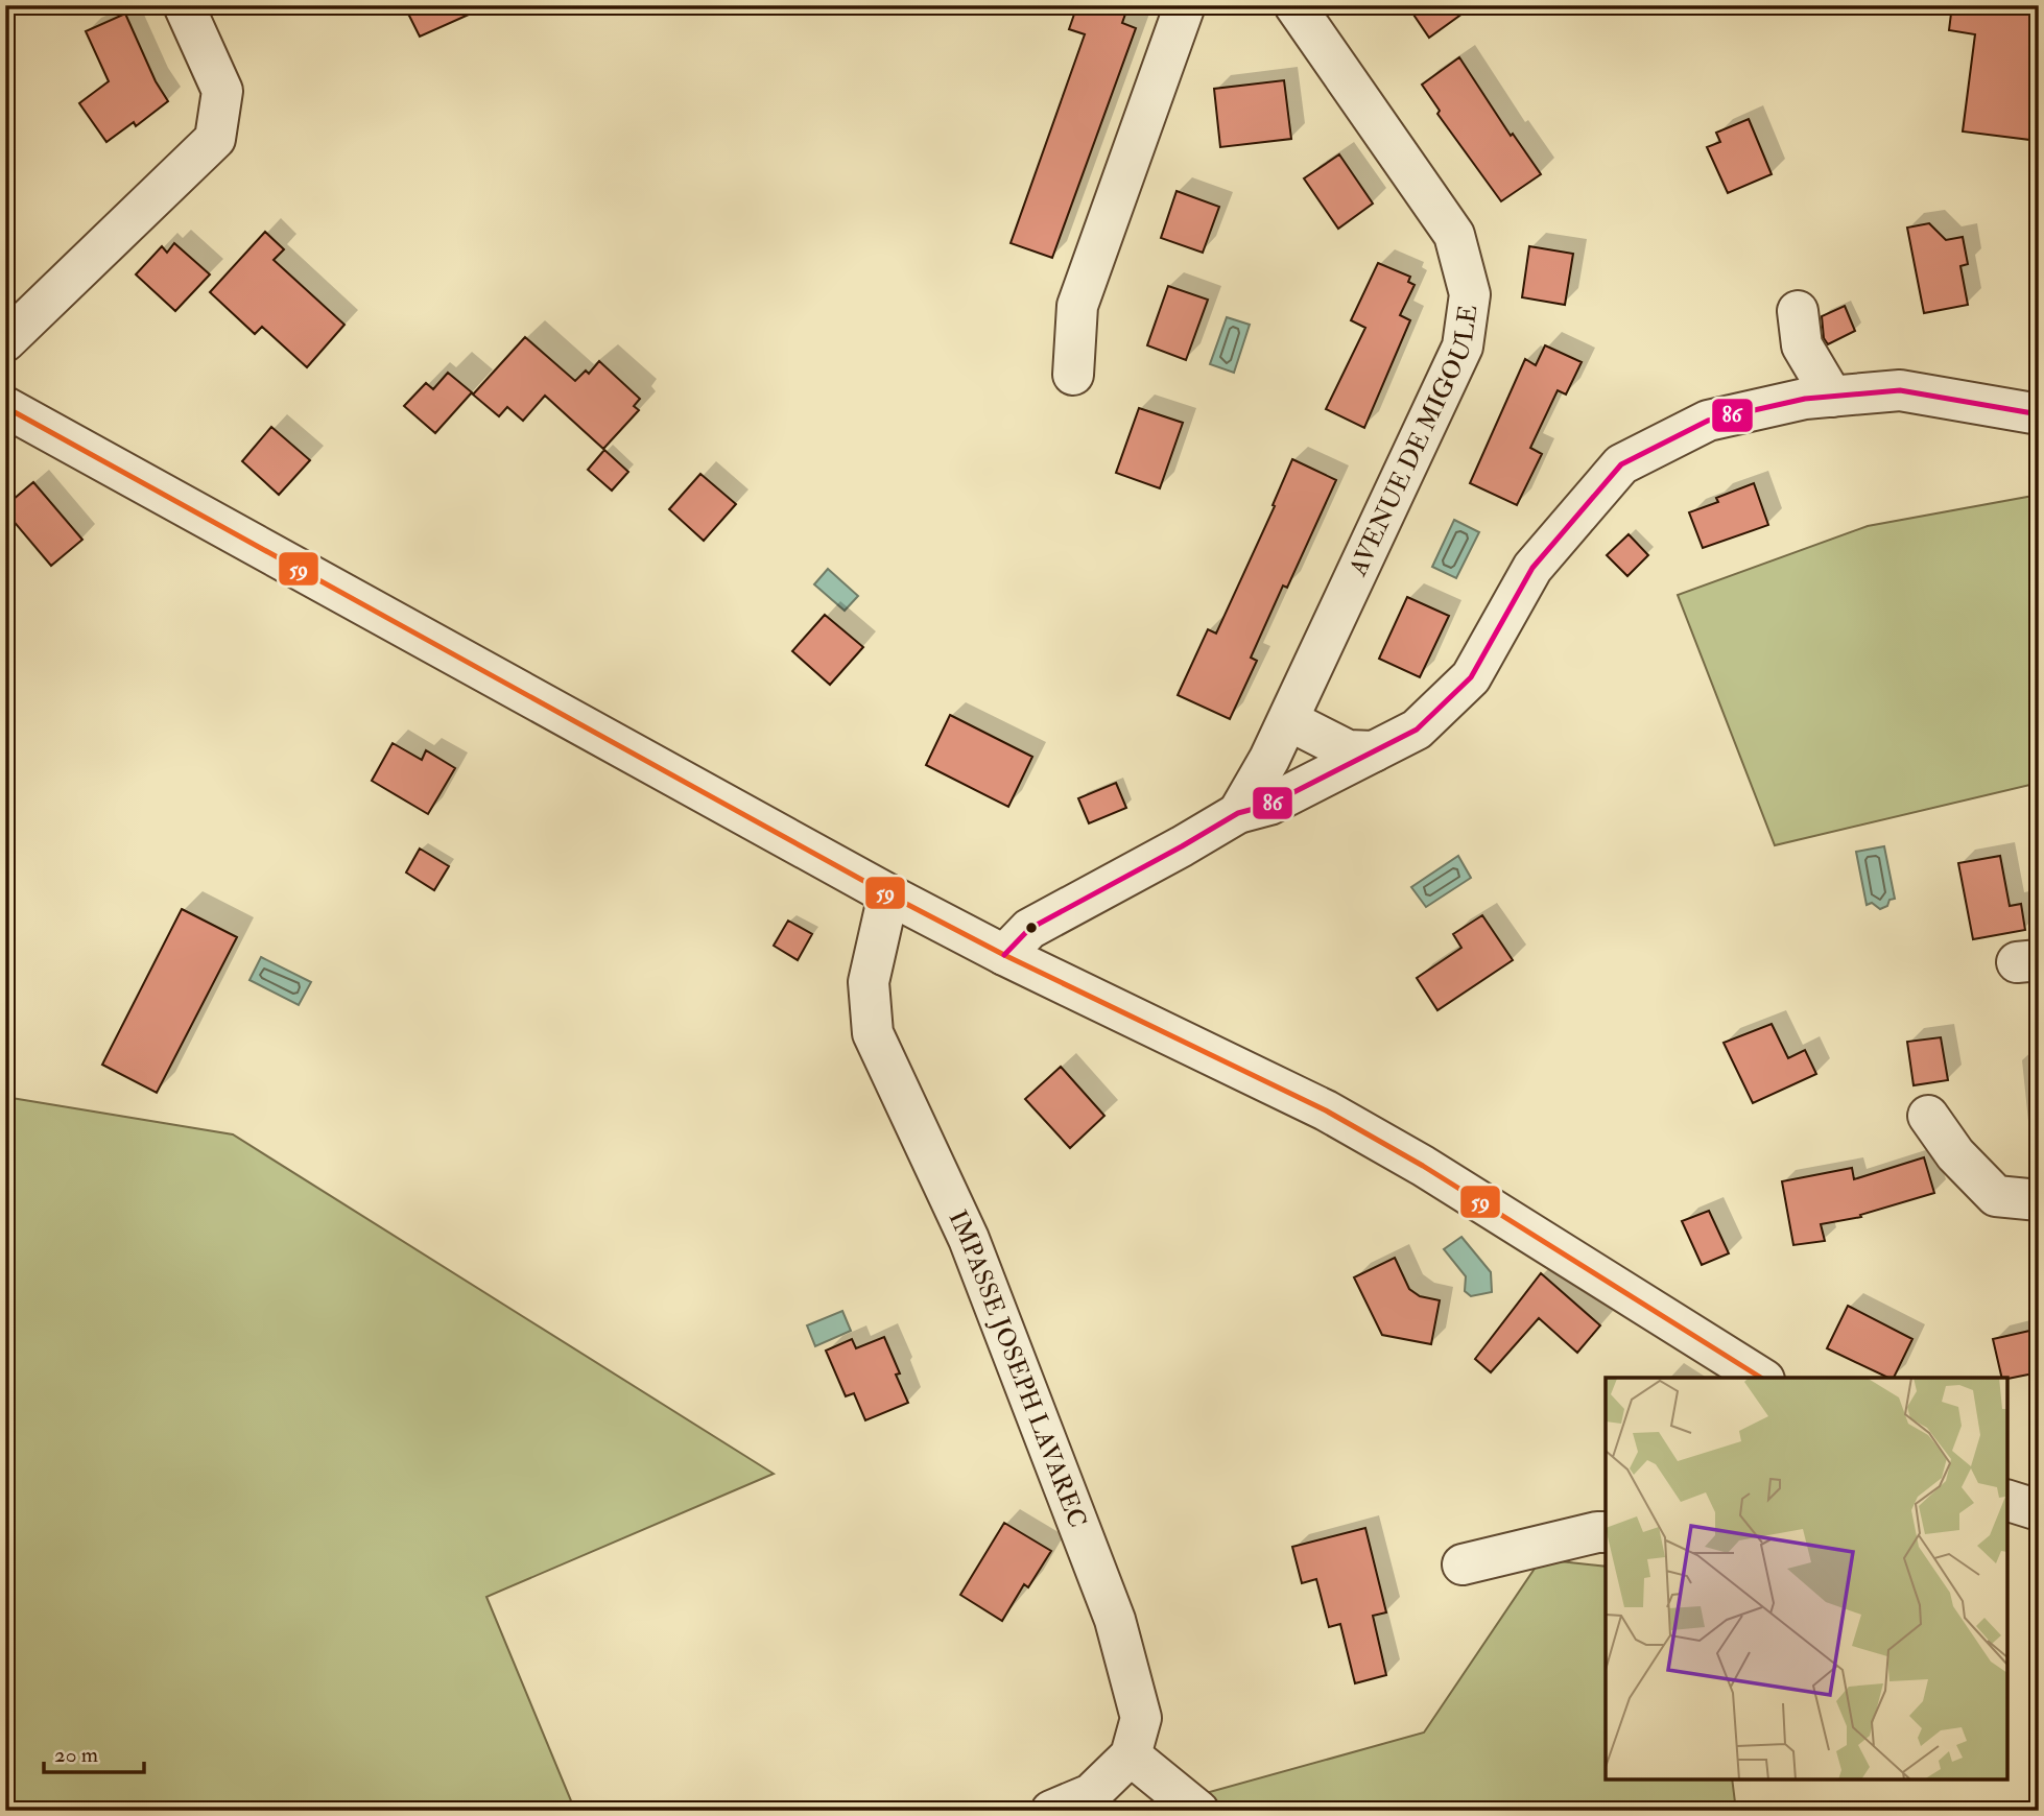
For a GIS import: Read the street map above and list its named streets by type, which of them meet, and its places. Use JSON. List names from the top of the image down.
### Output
{
  "streets": {
    "street": ["AVENUE DE MIGOULE", "IMPASSE JOSEPH LAVAREC"]
  },
  "lines": ["transit line 86", "transit line 59"],
  "scale_bar": "20 m"
}
